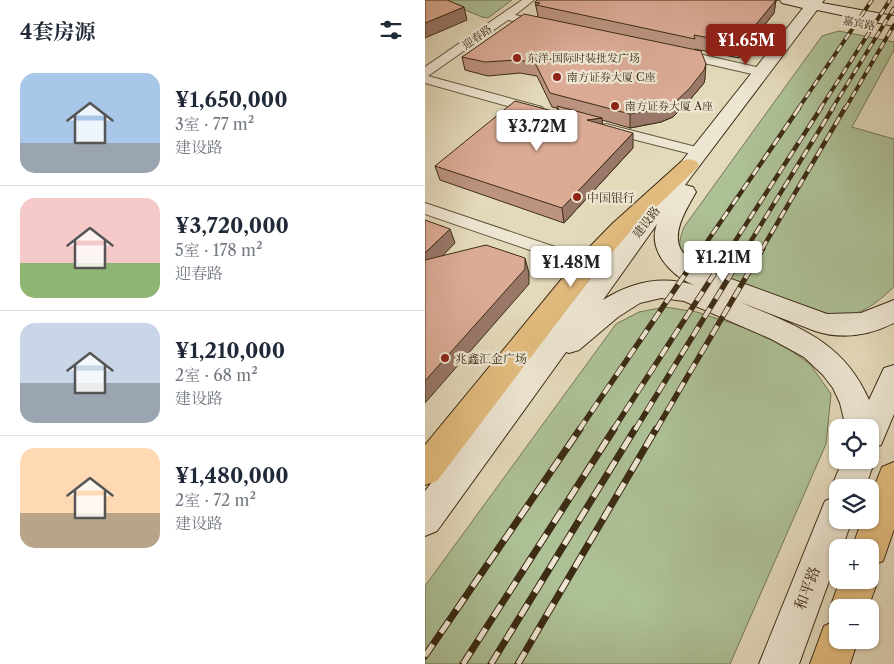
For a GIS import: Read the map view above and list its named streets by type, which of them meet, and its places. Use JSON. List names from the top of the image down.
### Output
{
  "streets": {
    "main road": ["嘉宾路", "建设路", "和平路"],
    "street": ["迎春路"]
  },
  "crossings": [
    ["嘉宾路", "建设路"]
  ],
  "places": [
    "东洋·国际时装批发广场",
    "南方证券大厦 C座",
    "南方证券大厦 A座",
    "中国银行",
    "兆鑫汇金广场"
  ],
  "page": {
    "heading": "4套房源",
    "price": [
      "¥1.65M",
      "¥3.72M",
      "¥1.21M",
      "¥1.48M"
    ],
    "list": [
      {
        "name": "¥1,650,000",
        "note": "3室 · 77 m² · 建设路"
      },
      {
        "name": "¥3,720,000",
        "note": "5室 · 178 m² · 迎春路"
      },
      {
        "name": "¥1,210,000",
        "note": "2室 · 68 m² · 建设路"
      },
      {
        "name": "¥1,480,000",
        "note": "2室 · 72 m² · 建设路"
      }
    ],
    "map_buttons": ["+", "−"]
  }
}
